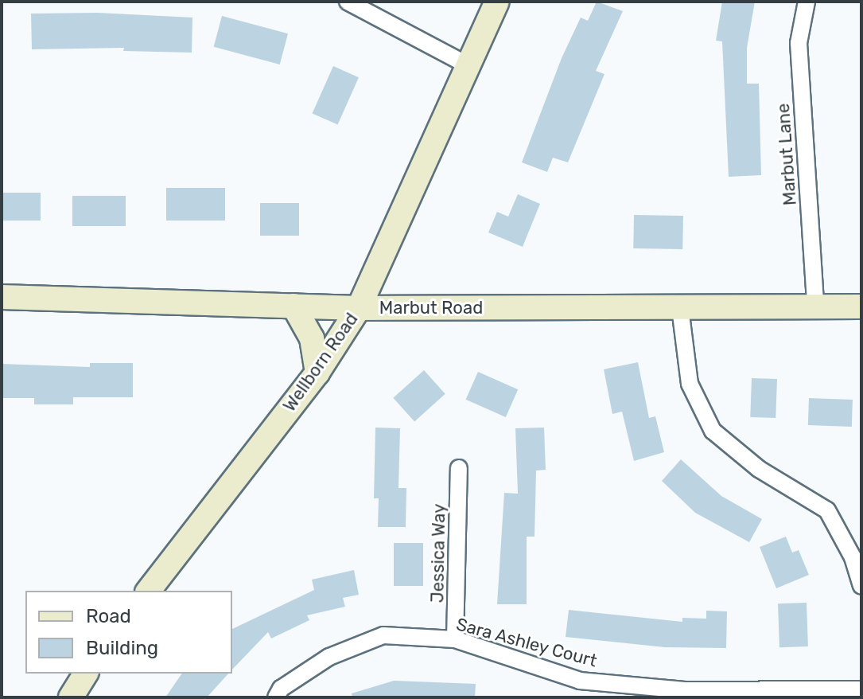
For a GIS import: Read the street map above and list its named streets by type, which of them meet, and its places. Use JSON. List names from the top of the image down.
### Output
{
  "streets": {
    "street": [
      "Marbut Lane",
      "Marbut Road",
      "Wellborn Road",
      "Jessica Way",
      "Sara Ashley Court"
    ]
  },
  "crossings": [
    ["Marbut Lane", "Marbut Road"],
    ["Marbut Road", "Wellborn Road"],
    ["Jessica Way", "Sara Ashley Court"]
  ],
  "legend": ["Road", "Building"]
}
